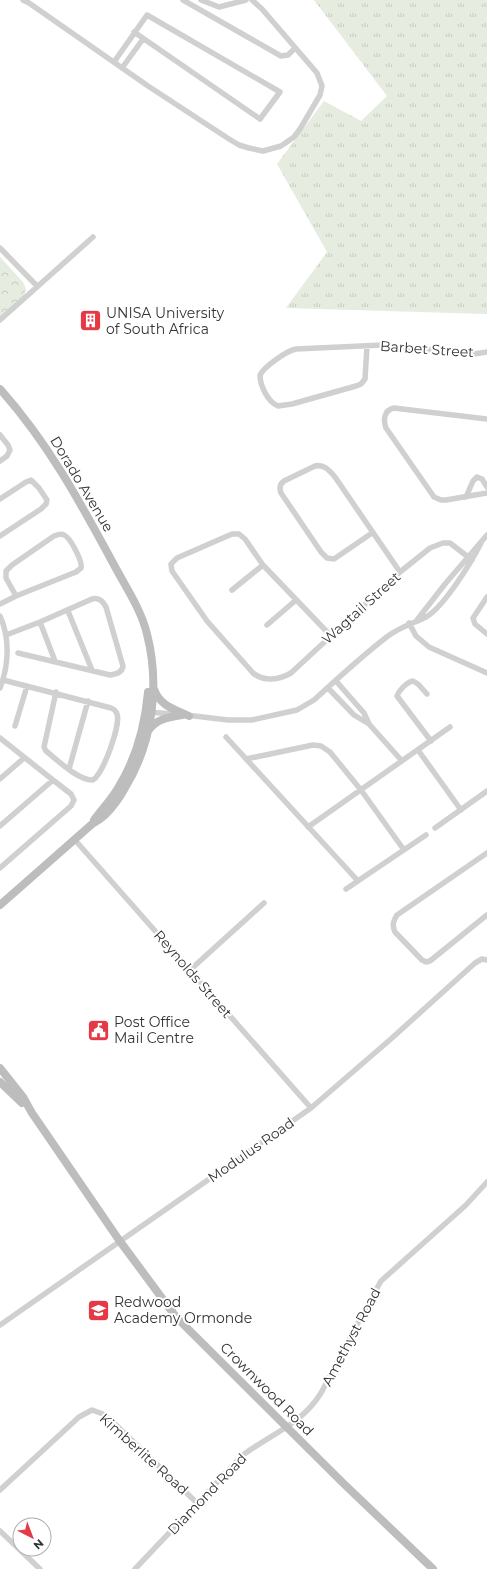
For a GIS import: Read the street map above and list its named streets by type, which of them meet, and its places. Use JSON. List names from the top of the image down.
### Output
{
  "streets": {
    "street": [
      "Barbet Street",
      "Dorado Avenue",
      "Wagtail Street",
      "Reynolds Street",
      "Modulus Road",
      "Amethyst Road",
      "Crownwood Road",
      "Kimberlite Road",
      "Diamond Road"
    ]
  },
  "crossings": [
    ["Reynolds Street", "Modulus Road"],
    ["Modulus Road", "Crownwood Road"],
    ["Amethyst Road", "Crownwood Road"],
    ["Amethyst Road", "Diamond Road"],
    ["Crownwood Road", "Diamond Road"],
    ["Kimberlite Road", "Diamond Road"]
  ],
  "places": {
    "building": ["UNISA University of South Africa"],
    "public building": ["Post Office Mail Centre"],
    "school or university": ["Redwood Academy Ormonde"]
  },
  "north": "bottom right"
}
